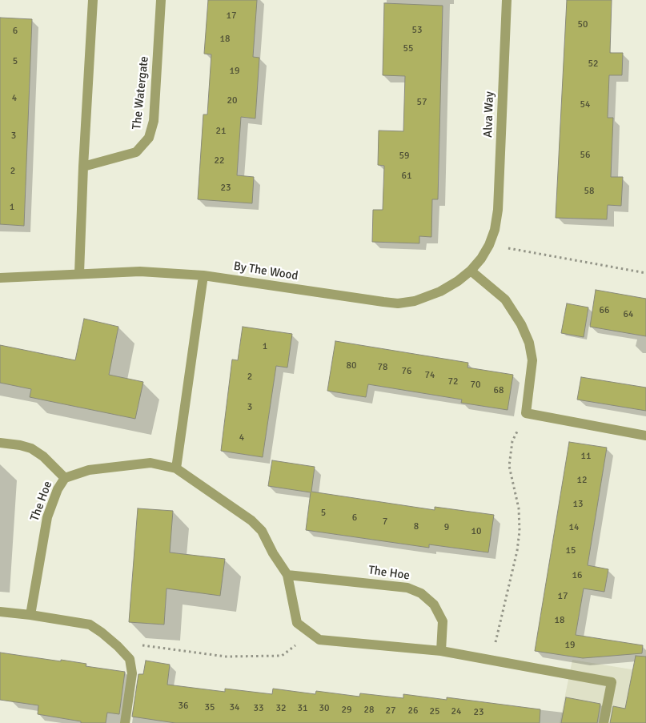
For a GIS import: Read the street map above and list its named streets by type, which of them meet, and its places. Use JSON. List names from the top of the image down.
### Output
{
  "streets": {
    "street": [
      "The Watergate",
      "Alva Way",
      "By The Wood",
      "The Hoe"
    ]
  },
  "crossings": [
    ["Alva Way", "By The Wood"]
  ],
  "house_numbers": [
    "17",
    "50",
    "53",
    "6",
    "18",
    "55",
    "5",
    "52",
    "19",
    "4",
    "20",
    "57",
    "54",
    "21",
    "3",
    "56",
    "59",
    "22",
    "2",
    "61",
    "23",
    "58",
    "1",
    "66",
    "64",
    "1",
    "80",
    "78",
    "76",
    "74",
    "2",
    "72",
    "70",
    "68",
    "3",
    "4",
    "11",
    "12",
    "13",
    "5",
    "6",
    "7",
    "8",
    "9",
    "14",
    "10",
    "15",
    "16",
    "17",
    "18",
    "19",
    "36",
    "35",
    "34",
    "33",
    "32",
    "31",
    "30",
    "29",
    "28",
    "27",
    "26",
    "25",
    "24",
    "23"
  ]
}
